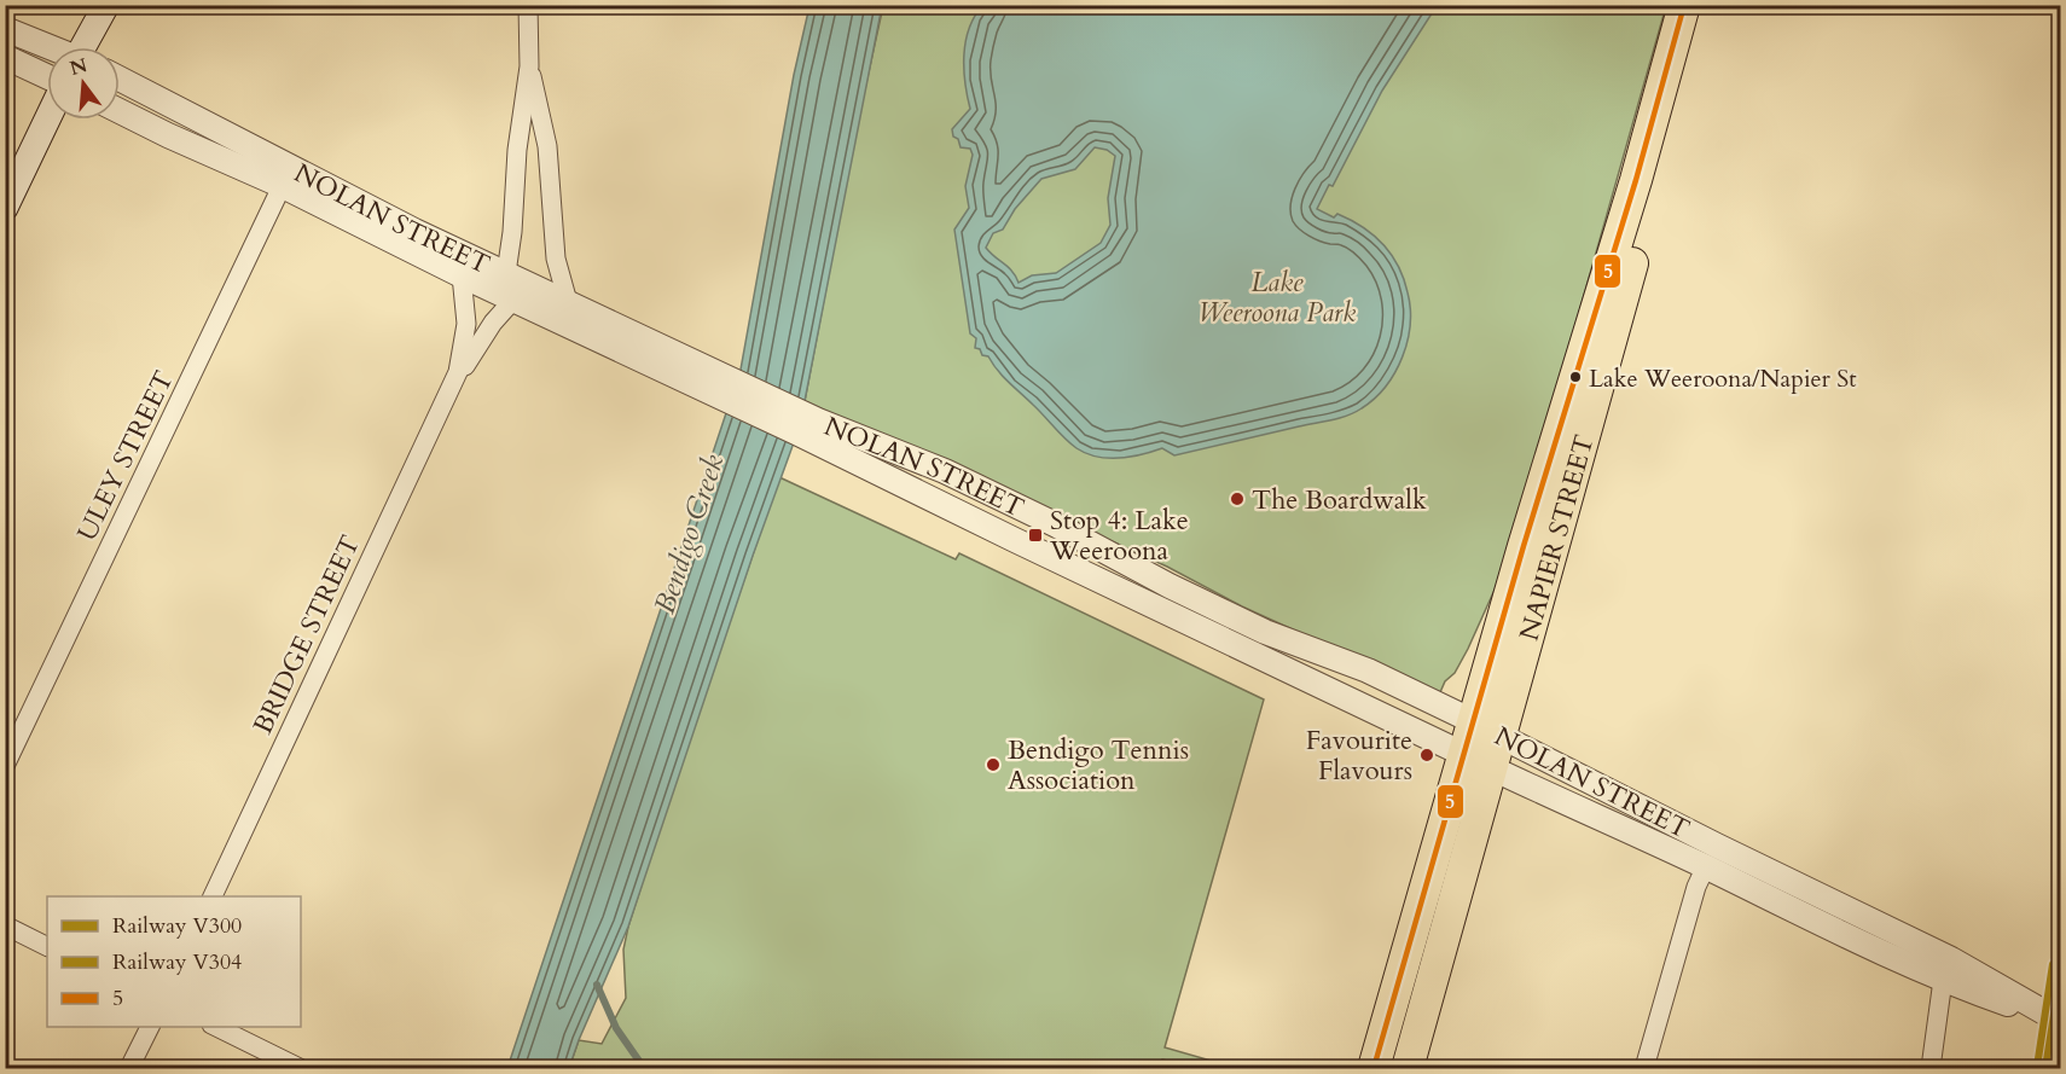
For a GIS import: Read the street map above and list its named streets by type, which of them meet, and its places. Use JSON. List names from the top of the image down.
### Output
{
  "streets": {
    "highway": ["NOLAN STREET", "NAPIER STREET"],
    "street": ["ULEY STREET", "BRIDGE STREET"]
  },
  "crossings": [
    ["NOLAN STREET", "ULEY STREET"],
    ["NOLAN STREET", "NAPIER STREET"],
    ["NOLAN STREET", "BRIDGE STREET"]
  ],
  "water": ["Bendigo Creek"],
  "parks": ["Lake Weeroona Park"],
  "places": {
    "other": [
      "Lake Weeroona/Napier St",
      "The Boardwalk",
      "Favourite Flavours",
      "Bendigo Tennis Association"
    ],
    "transit": ["Stop 4: Lake Weeroona"]
  },
  "lines": ["transit line 5", "rail line V304", "rail line V300"],
  "legend": ["Railway V300", "Railway V304", "5"],
  "north": "top"
}
